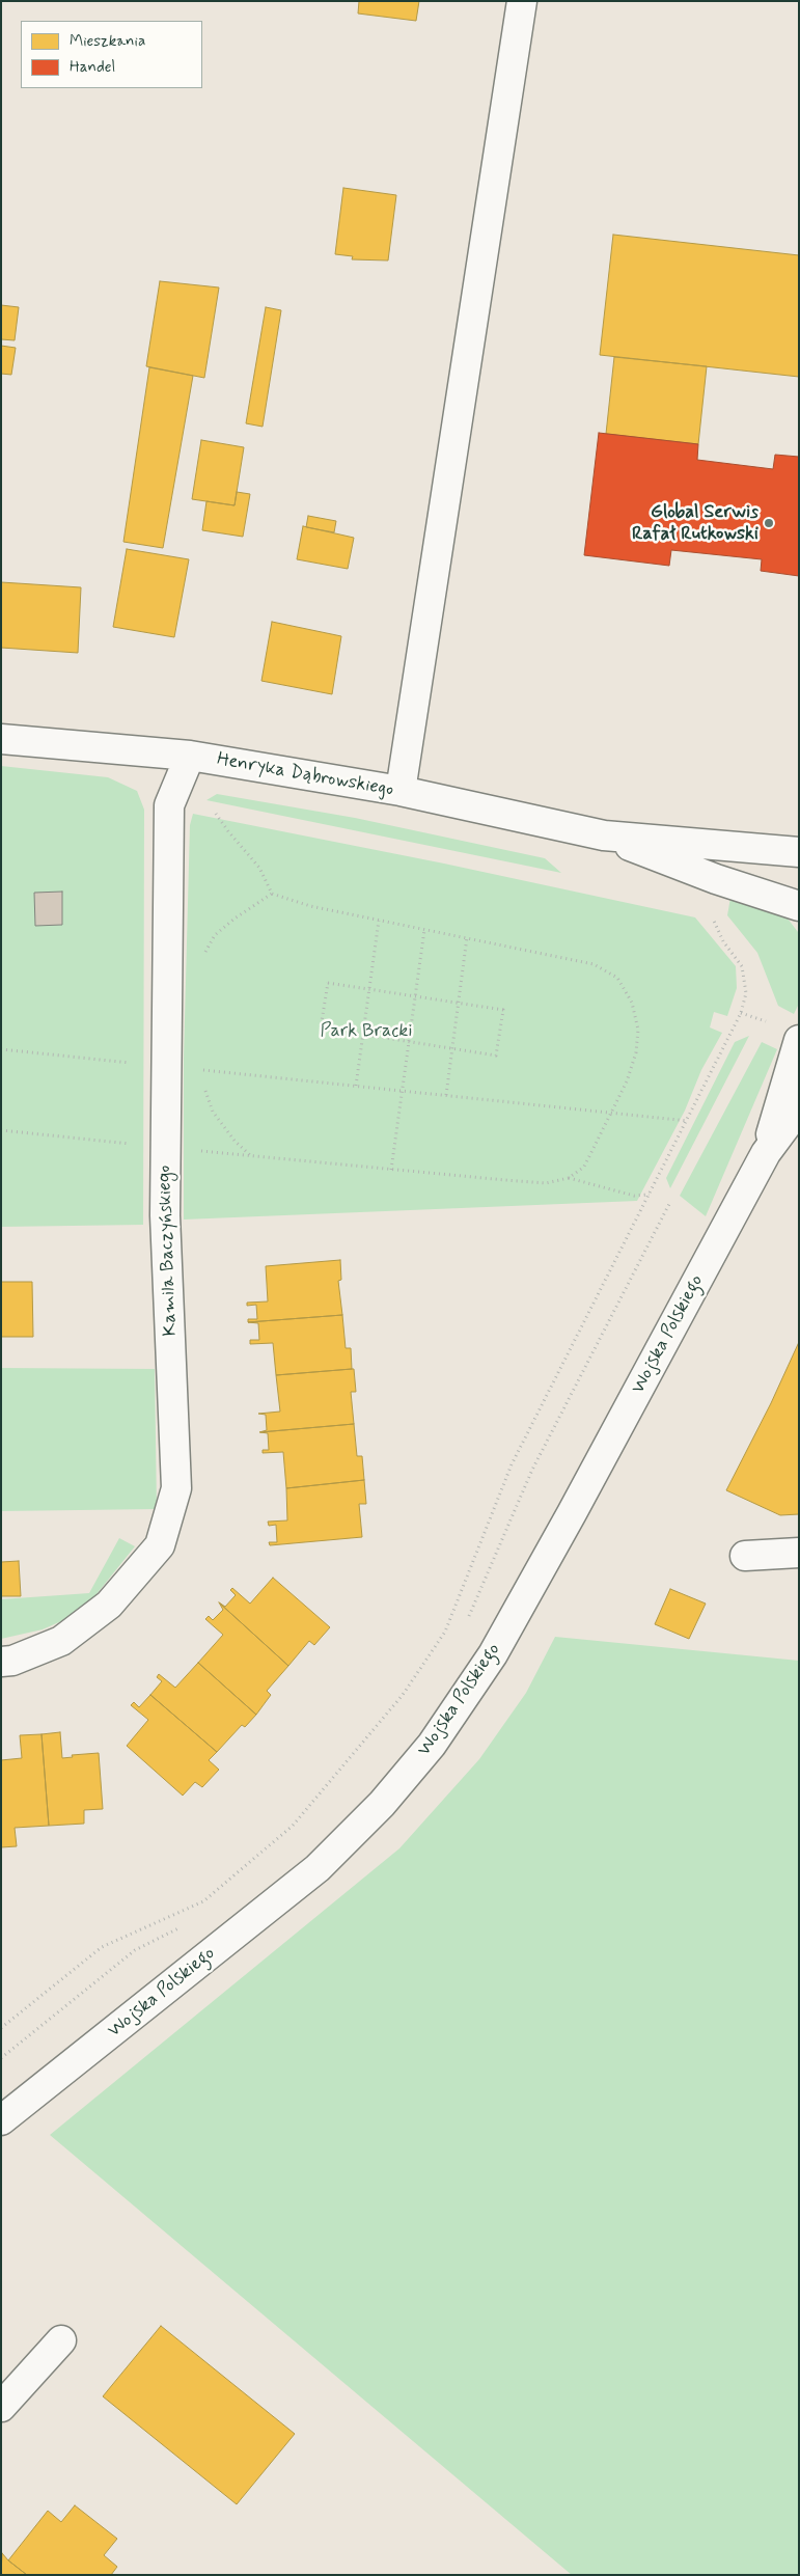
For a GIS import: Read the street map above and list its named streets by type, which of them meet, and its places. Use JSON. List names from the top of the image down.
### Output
{
  "streets": {
    "street": ["Henryka Dąbrowskiego", "Kamila Baczyńskiego", "Wojska Polskiego"]
  },
  "crossings": [
    ["Henryka Dąbrowskiego", "Kamila Baczyńskiego"]
  ],
  "parks": ["Park Bracki"],
  "places": ["Global Serwis Rafał Rutkowski"],
  "legend": ["Mieszkania", "Handel"]
}
